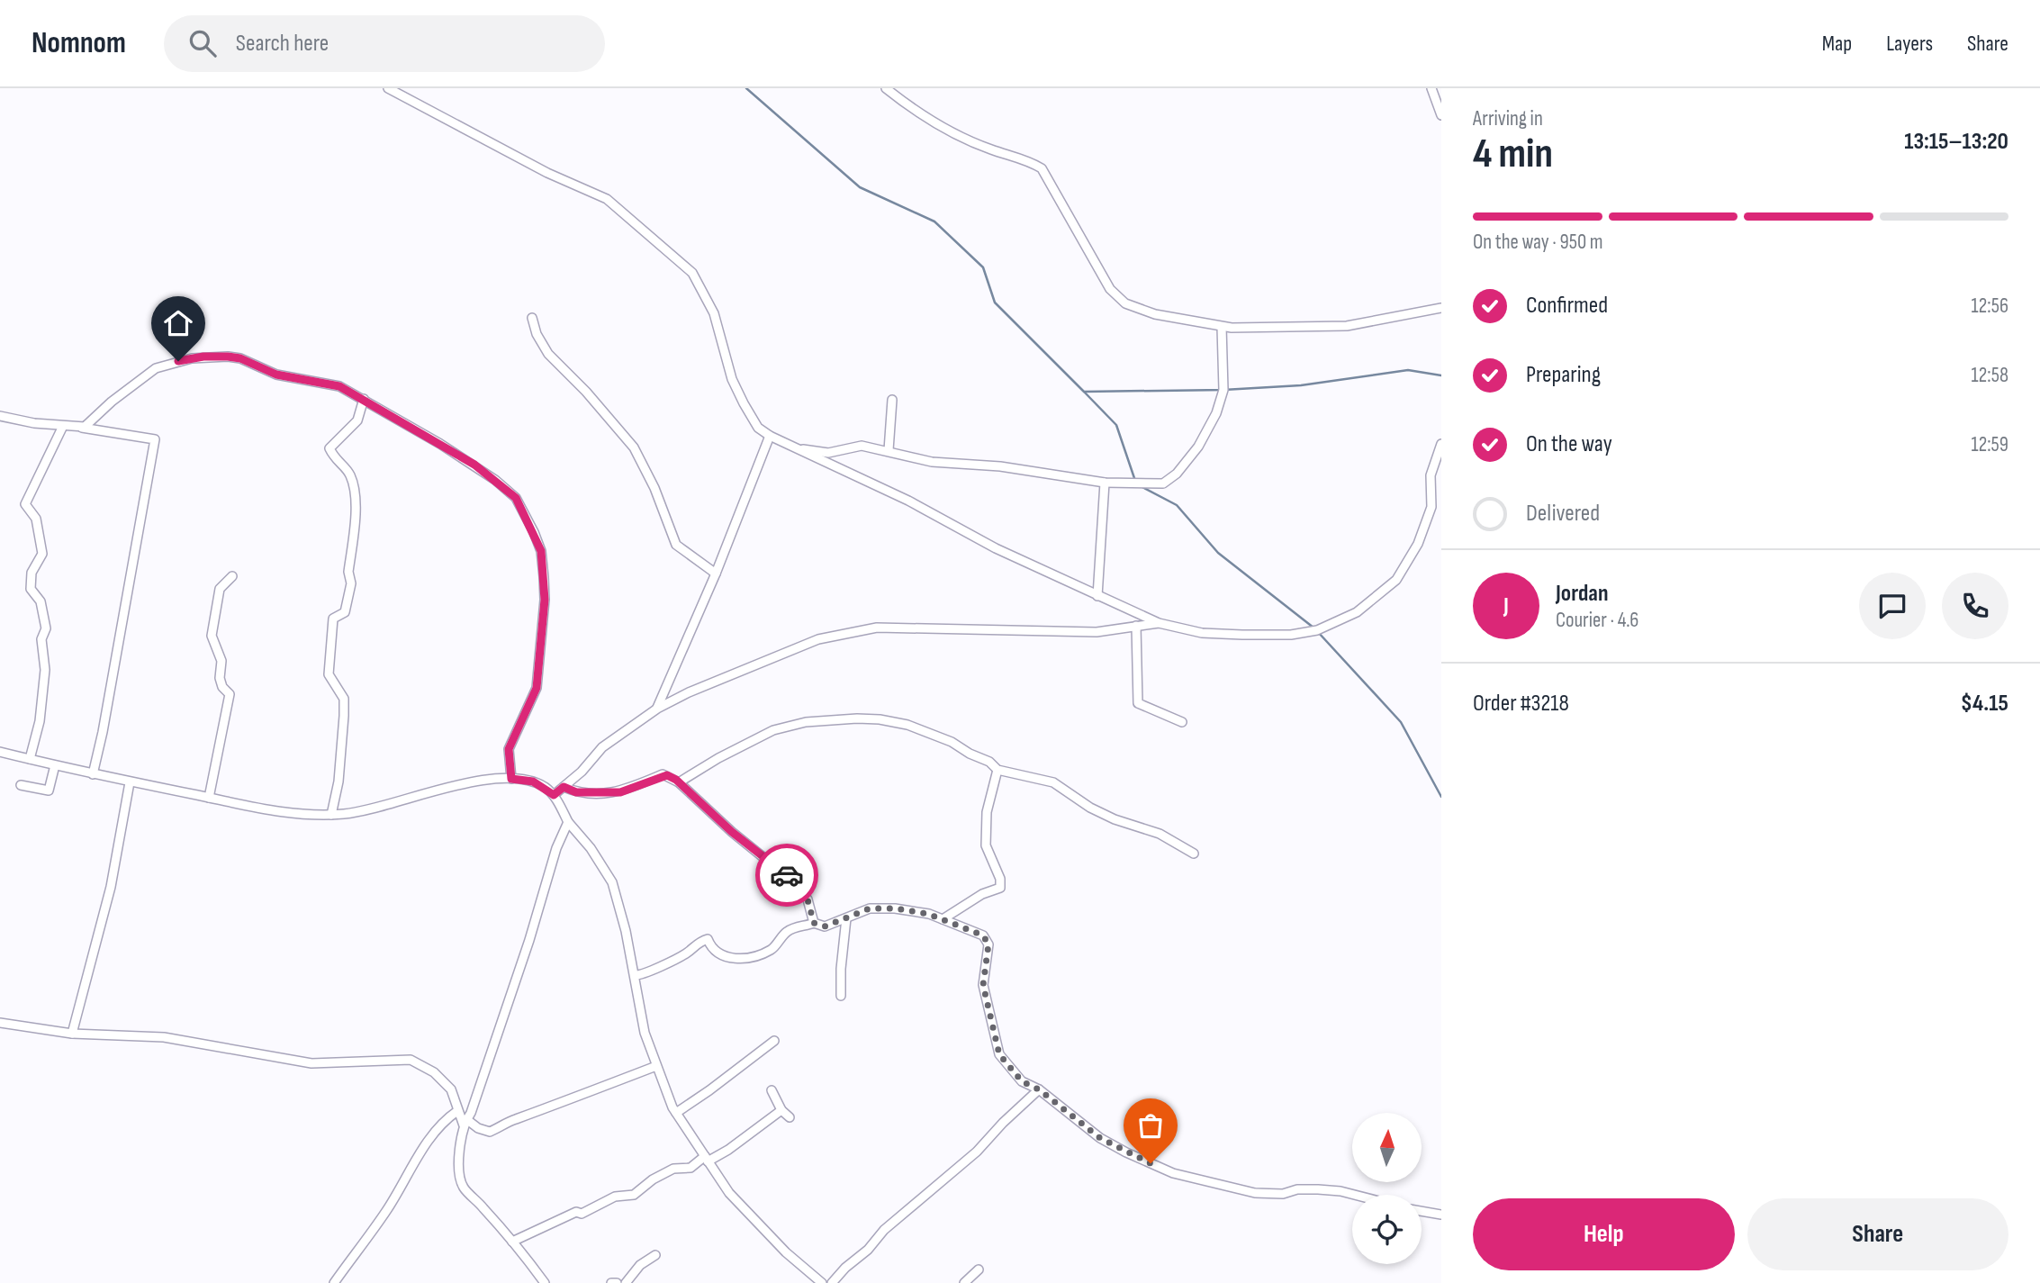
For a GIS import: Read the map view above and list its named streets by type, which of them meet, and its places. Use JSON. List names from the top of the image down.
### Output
{
  "north": "top",
  "page": {
    "header": "Nomnom",
    "search": "Search here",
    "nav": ["Map", "Layers", "Share"],
    "heading": ["4 min", "Arriving in", "13:15–13:20"],
    "panel": [
      "Jordan",
      "Courier · 4.6",
      "Order #3218",
      "$4.15"
    ],
    "bar": "On the way · 950 m",
    "list": [
      ["Confirmed", "12:56"],
      ["Preparing", "12:58"],
      ["On the way", "12:59"],
      "Delivered"
    ],
    "round": "J",
    "buttons": ["Help", "Share"]
  }
}
